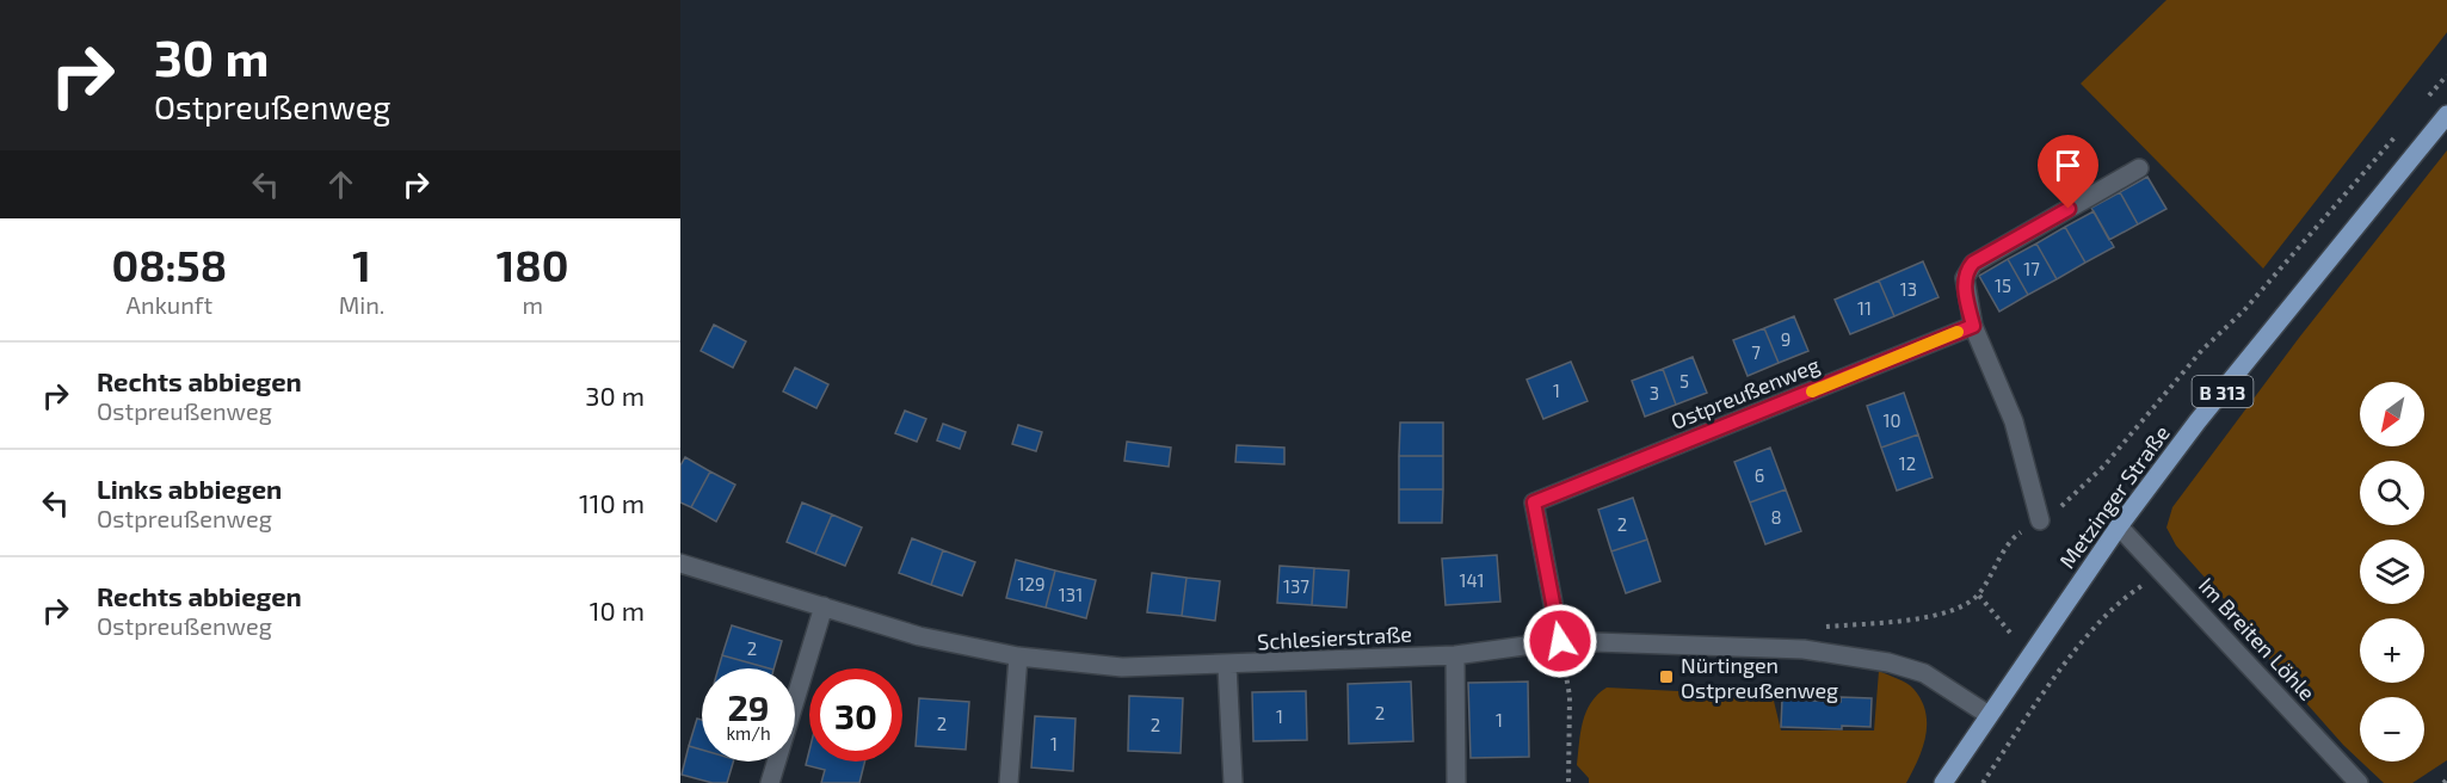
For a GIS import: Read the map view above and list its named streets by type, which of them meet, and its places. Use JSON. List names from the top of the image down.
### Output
{
  "streets": {
    "main road": ["B 313", "Metzinger Straße"],
    "street": ["Ostpreußenweg", "Schlesierstraße", "Im Breiten Löhle"]
  },
  "crossings": [
    ["Ostpreußenweg", "Schlesierstraße"],
    ["Metzinger Straße", "Schlesierstraße"],
    ["Metzinger Straße", "Im Breiten Löhle"]
  ],
  "places": {
    "transit": ["Nürtingen Ostpreußenweg"]
  },
  "house_numbers": [
    "17",
    "15",
    "13",
    "11",
    "9",
    "7",
    "5",
    "1",
    "3",
    "10",
    "12",
    "6",
    "8",
    "2",
    "141",
    "129",
    "137",
    "131",
    "2",
    "2",
    "1",
    "1",
    "2",
    "2",
    "1"
  ],
  "north": "bottom left",
  "page": {
    "turn": ["30 m", "Ostpreußenweg"],
    "eta": [
      "08:58",
      "Ankunft",
      "1",
      "Min.",
      "180",
      "m"
    ],
    "list": [
      {
        "name": "Rechts abbiegen",
        "note": "Ostpreußenweg",
        "value": "30 m"
      },
      {
        "name": "Links abbiegen",
        "note": "Ostpreußenweg",
        "value": "110 m"
      },
      {
        "name": "Rechts abbiegen",
        "note": "Ostpreußenweg",
        "value": "10 m"
      }
    ],
    "map_buttons": ["+", "−"],
    "speed": "29 km/h",
    "limit": "30"
  }
}
